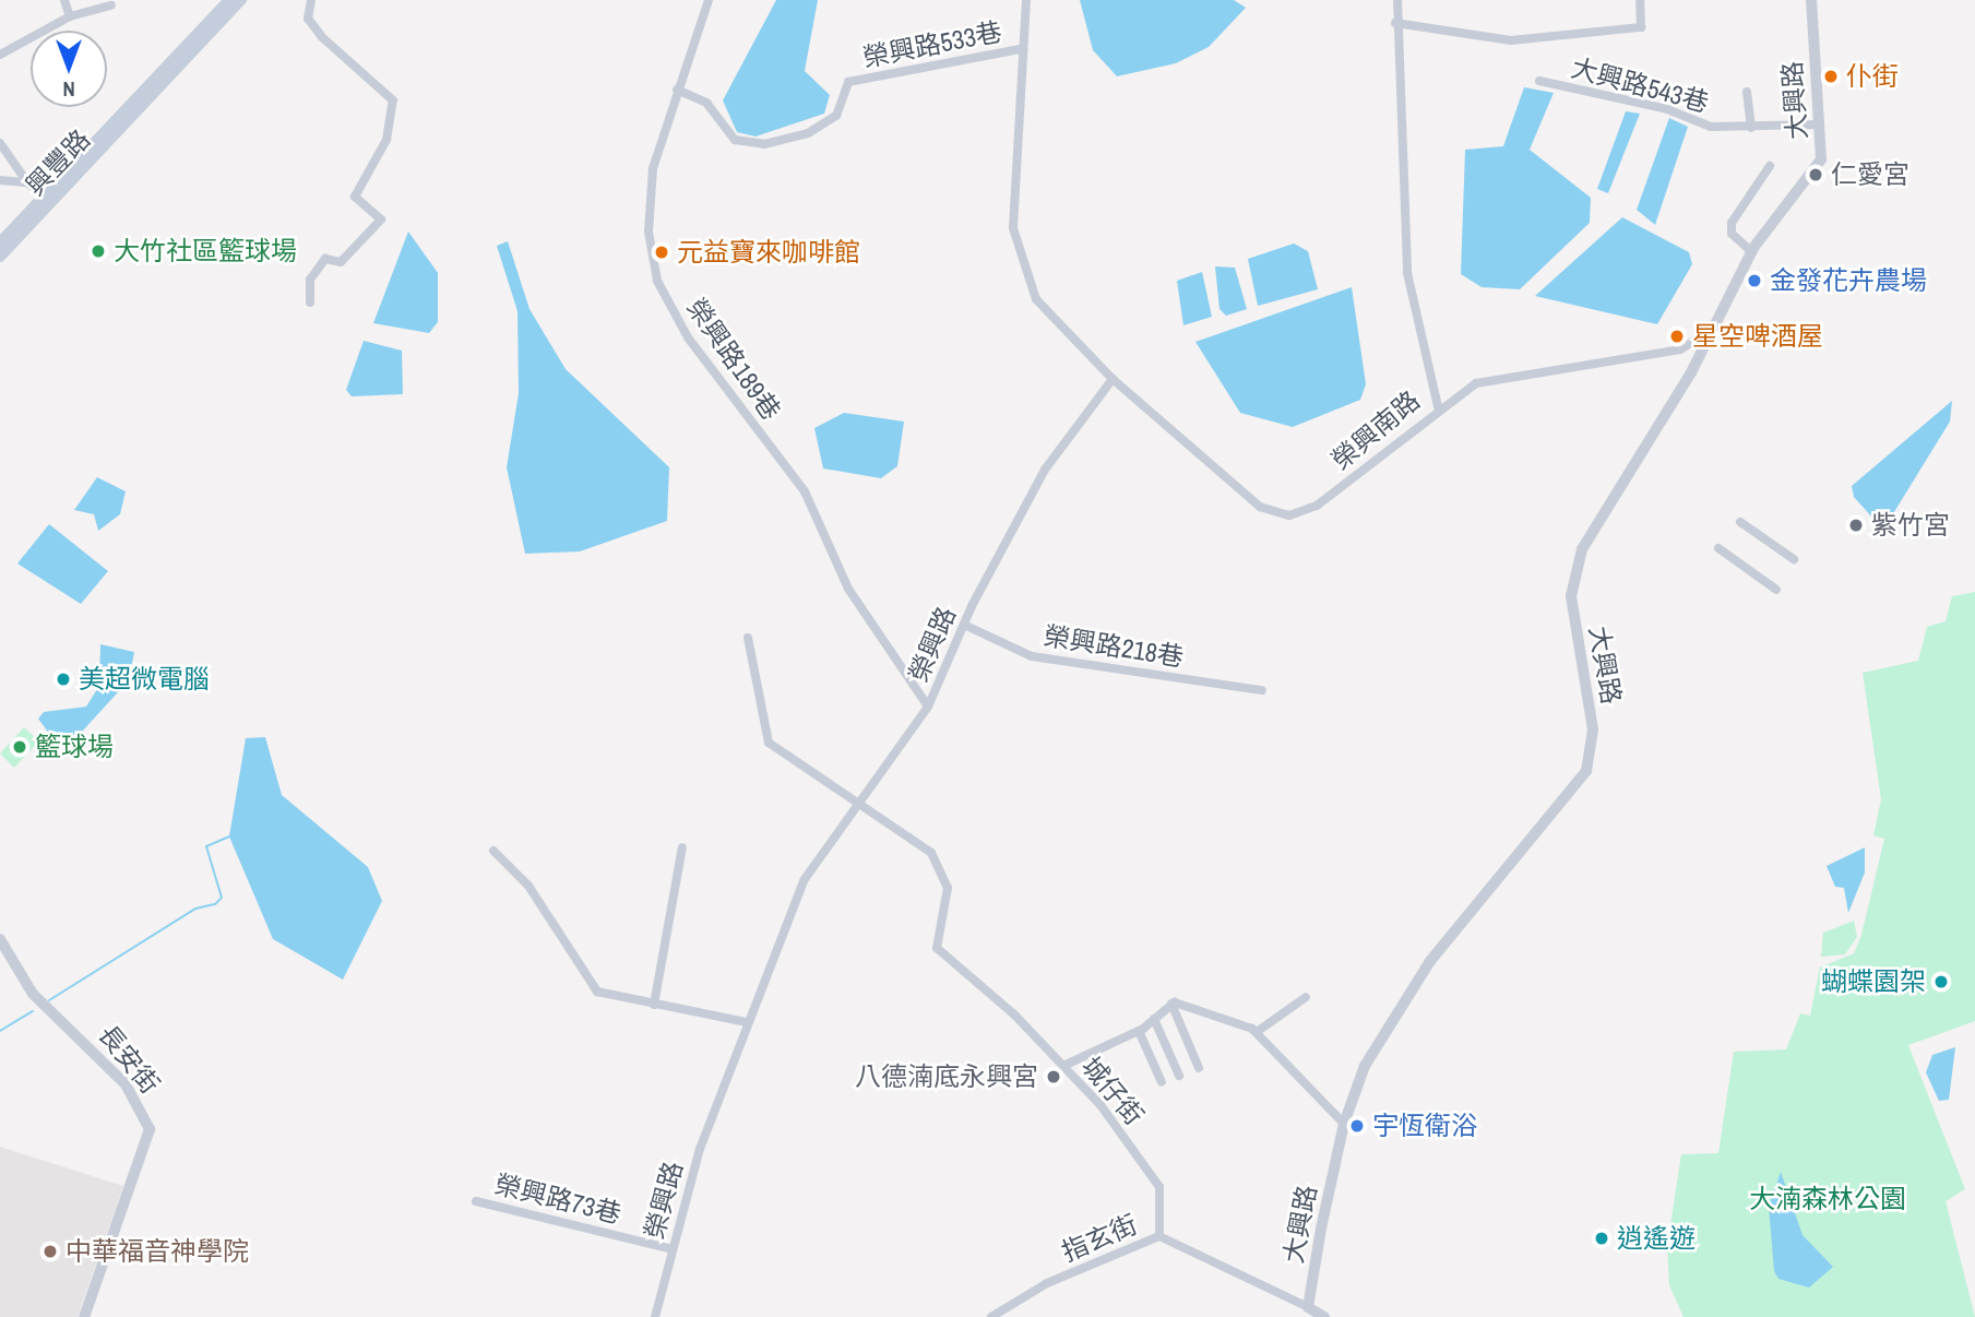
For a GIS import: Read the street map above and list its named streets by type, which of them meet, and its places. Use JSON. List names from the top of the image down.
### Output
{
  "streets": {
    "main road": ["興豐路"],
    "street": [
      "榮興路533巷",
      "大興路543巷",
      "大興路",
      "榮興路189巷",
      "榮興南路",
      "榮興路",
      "榮興路218巷",
      "長安街",
      "城仔街",
      "榮興路73巷",
      "指玄街"
    ]
  },
  "crossings": [
    ["榮興路533巷", "榮興路189巷"],
    ["大興路543巷", "大興路"],
    ["大興路", "榮興南路"],
    ["大興路", "指玄街"],
    ["榮興路189巷", "榮興路"],
    ["榮興南路", "榮興路"],
    ["榮興路", "榮興路218巷"],
    ["榮興路", "城仔街"],
    ["榮興路", "榮興路73巷"],
    ["城仔街", "指玄街"]
  ],
  "parks": ["大湳森林公園"],
  "places": [
    "仆街",
    "仁愛宮",
    "大竹社區籃球場",
    "元益寶來咖啡館",
    "金發花卉農場",
    "星空啤酒屋",
    "紫竹宮",
    "美超微電腦",
    "籃球場",
    "蝴蝶園架",
    "八德湳底永興宮",
    "宇恆衛浴",
    "逍遙遊",
    "中華福音神學院"
  ],
  "north": "bottom"
}
